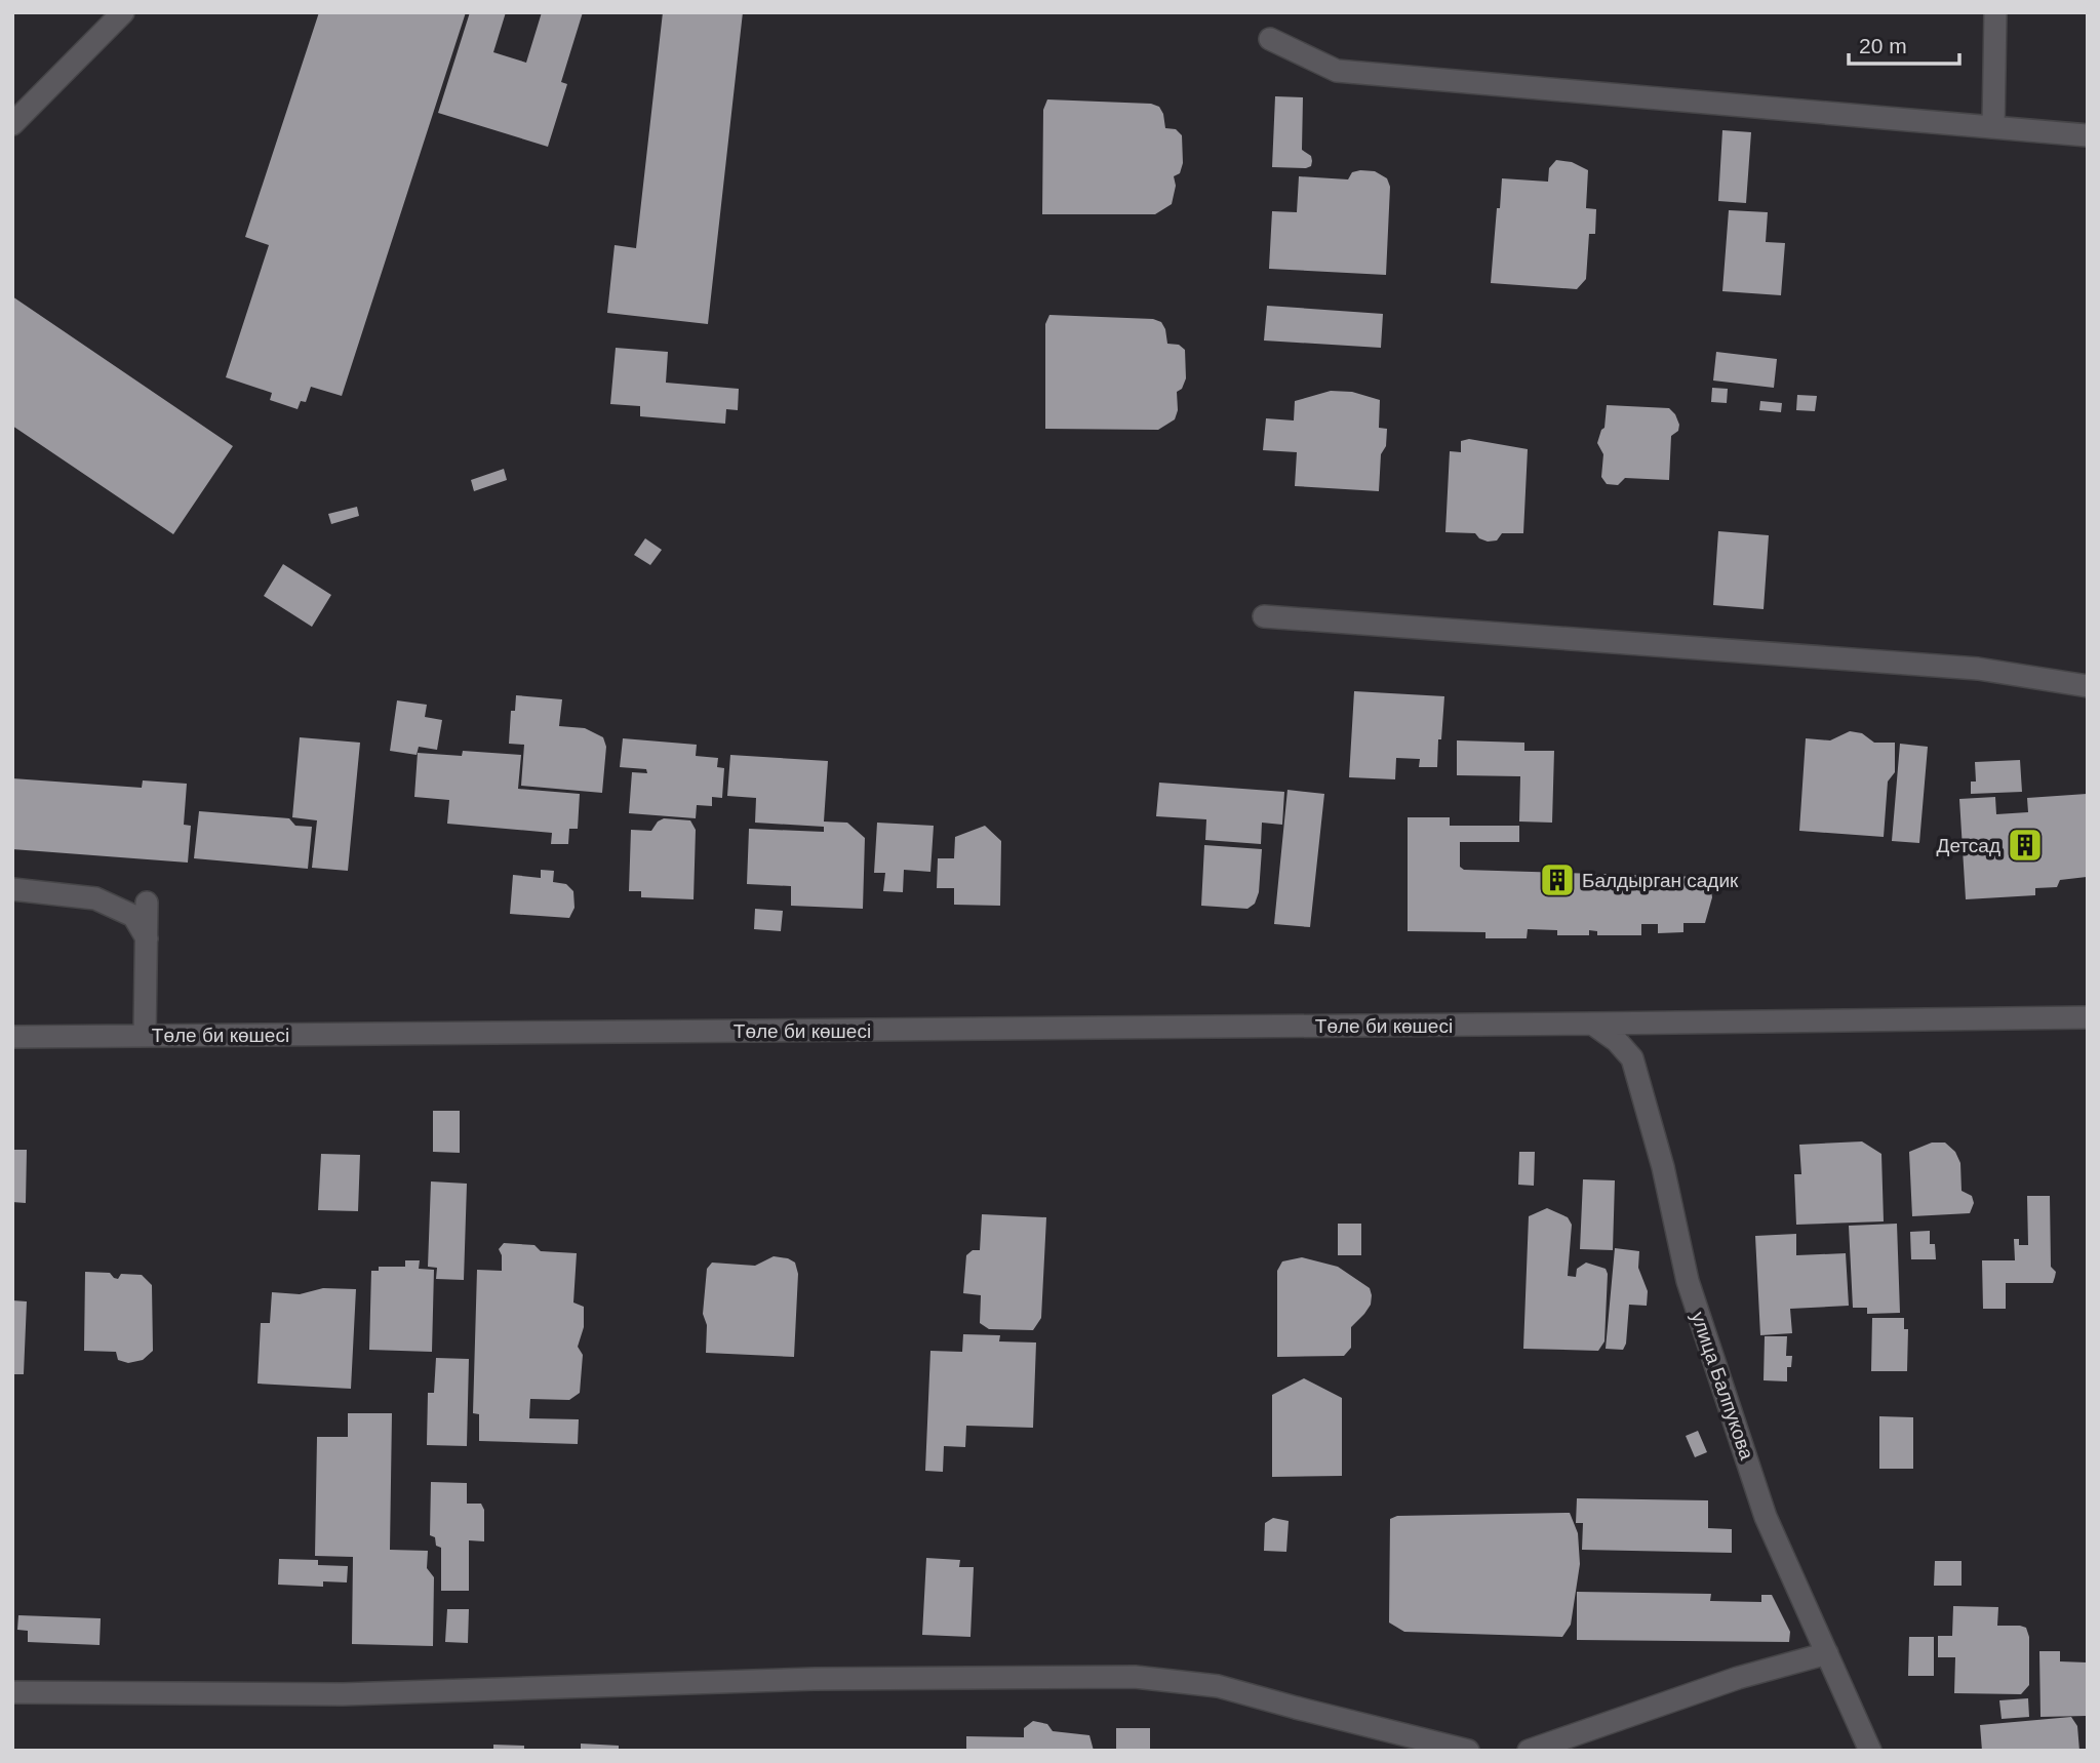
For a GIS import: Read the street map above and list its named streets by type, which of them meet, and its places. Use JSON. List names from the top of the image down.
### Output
{
  "streets": {
    "street": ["Төле би көшесі", "улица Балпукова"]
  },
  "crossings": [
    ["Төле би көшесі", "улица Балпукова"]
  ],
  "places": {
    "building": ["Детсад", "Балдырган садик"]
  },
  "scale_bar": "20 m"
}
